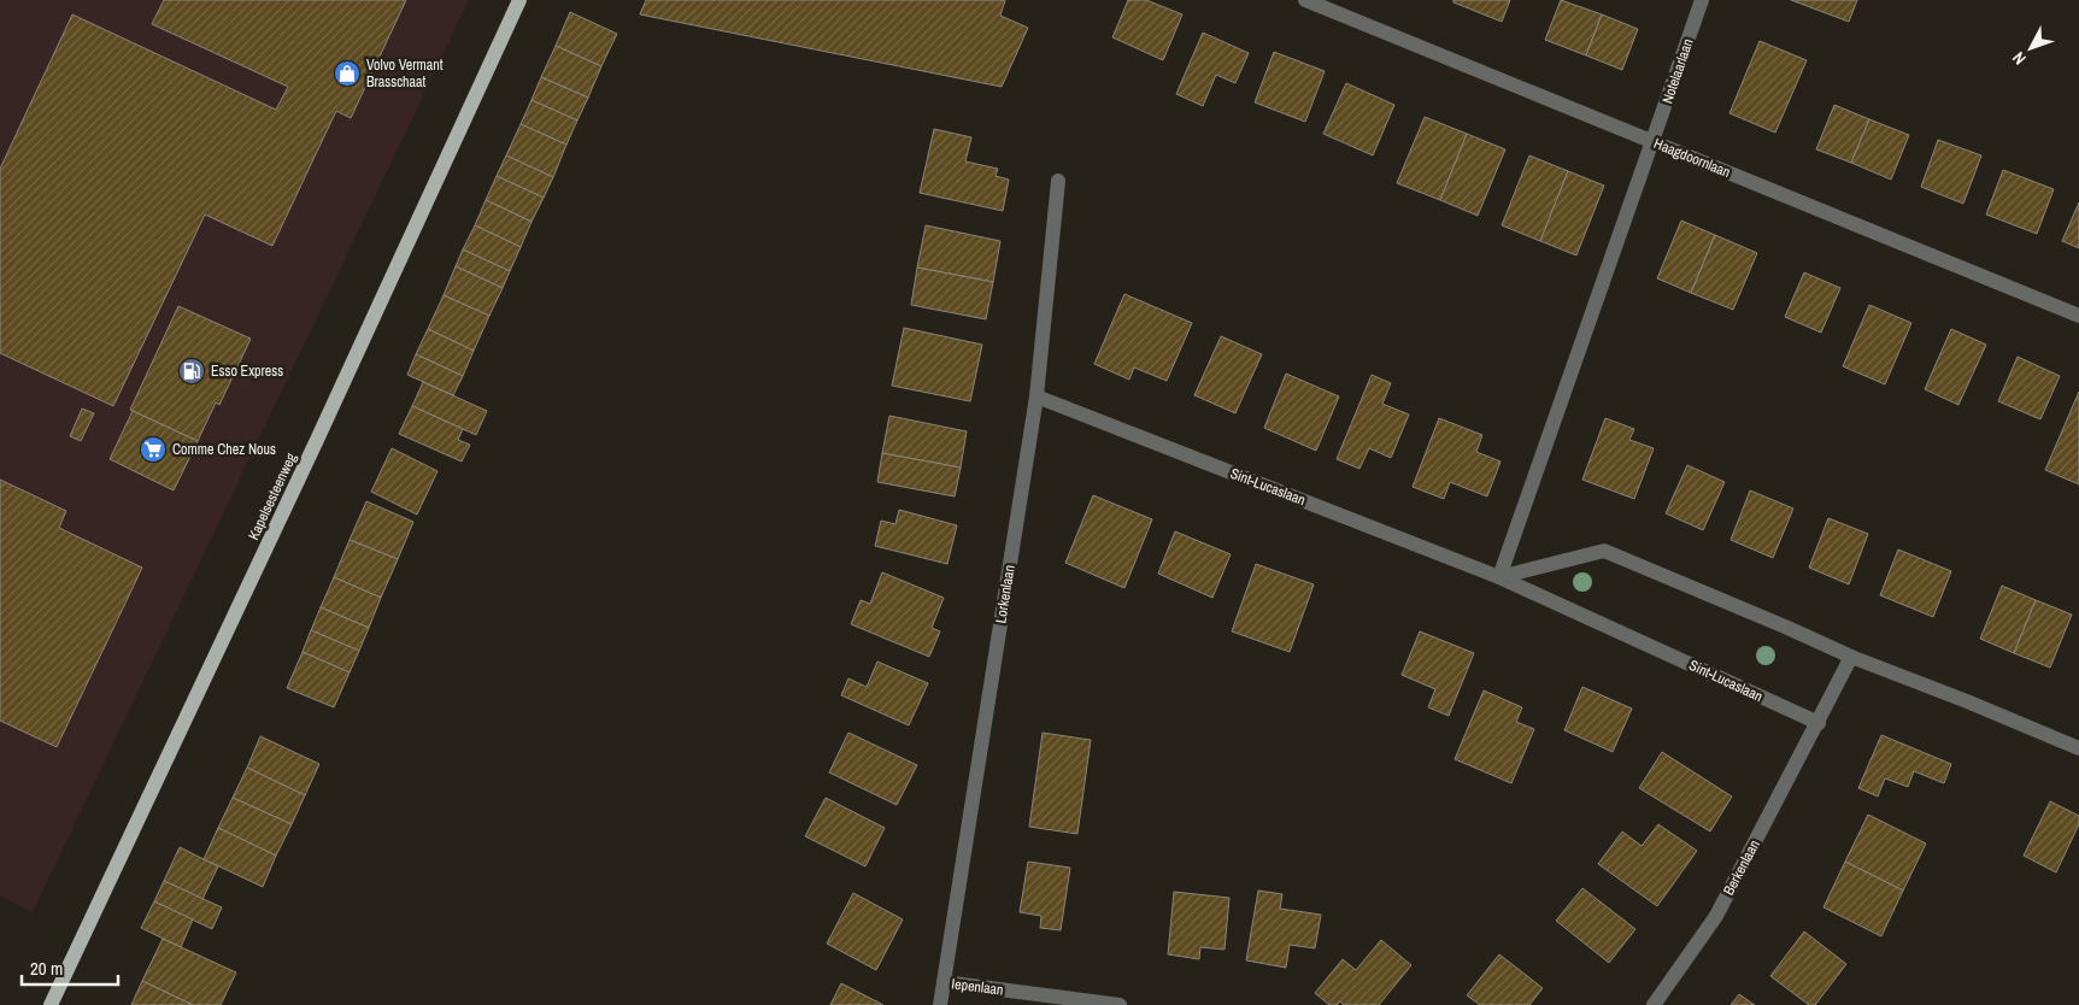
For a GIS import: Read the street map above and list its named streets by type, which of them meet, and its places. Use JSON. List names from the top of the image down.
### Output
{
  "streets": {
    "main road": ["Kapelsesteenweg"],
    "street": [
      "Notelaarlaan",
      "Haagdoornlaan",
      "Sint-Lucaslaan",
      "Lorkenlaan",
      "Berkenlaan",
      "Iepenlaan"
    ]
  },
  "crossings": [
    ["Notelaarlaan", "Haagdoornlaan"],
    ["Notelaarlaan", "Sint-Lucaslaan"],
    ["Sint-Lucaslaan", "Lorkenlaan"],
    ["Sint-Lucaslaan", "Berkenlaan"],
    ["Lorkenlaan", "Iepenlaan"]
  ],
  "places": {
    "shop": ["Volvo Vermant Brasschaat"],
    "fuel station": ["Esso Express"],
    "supermarket": ["Comme Chez Nous"]
  },
  "scale_bar": "20 m",
  "north": "bottom left"
}
